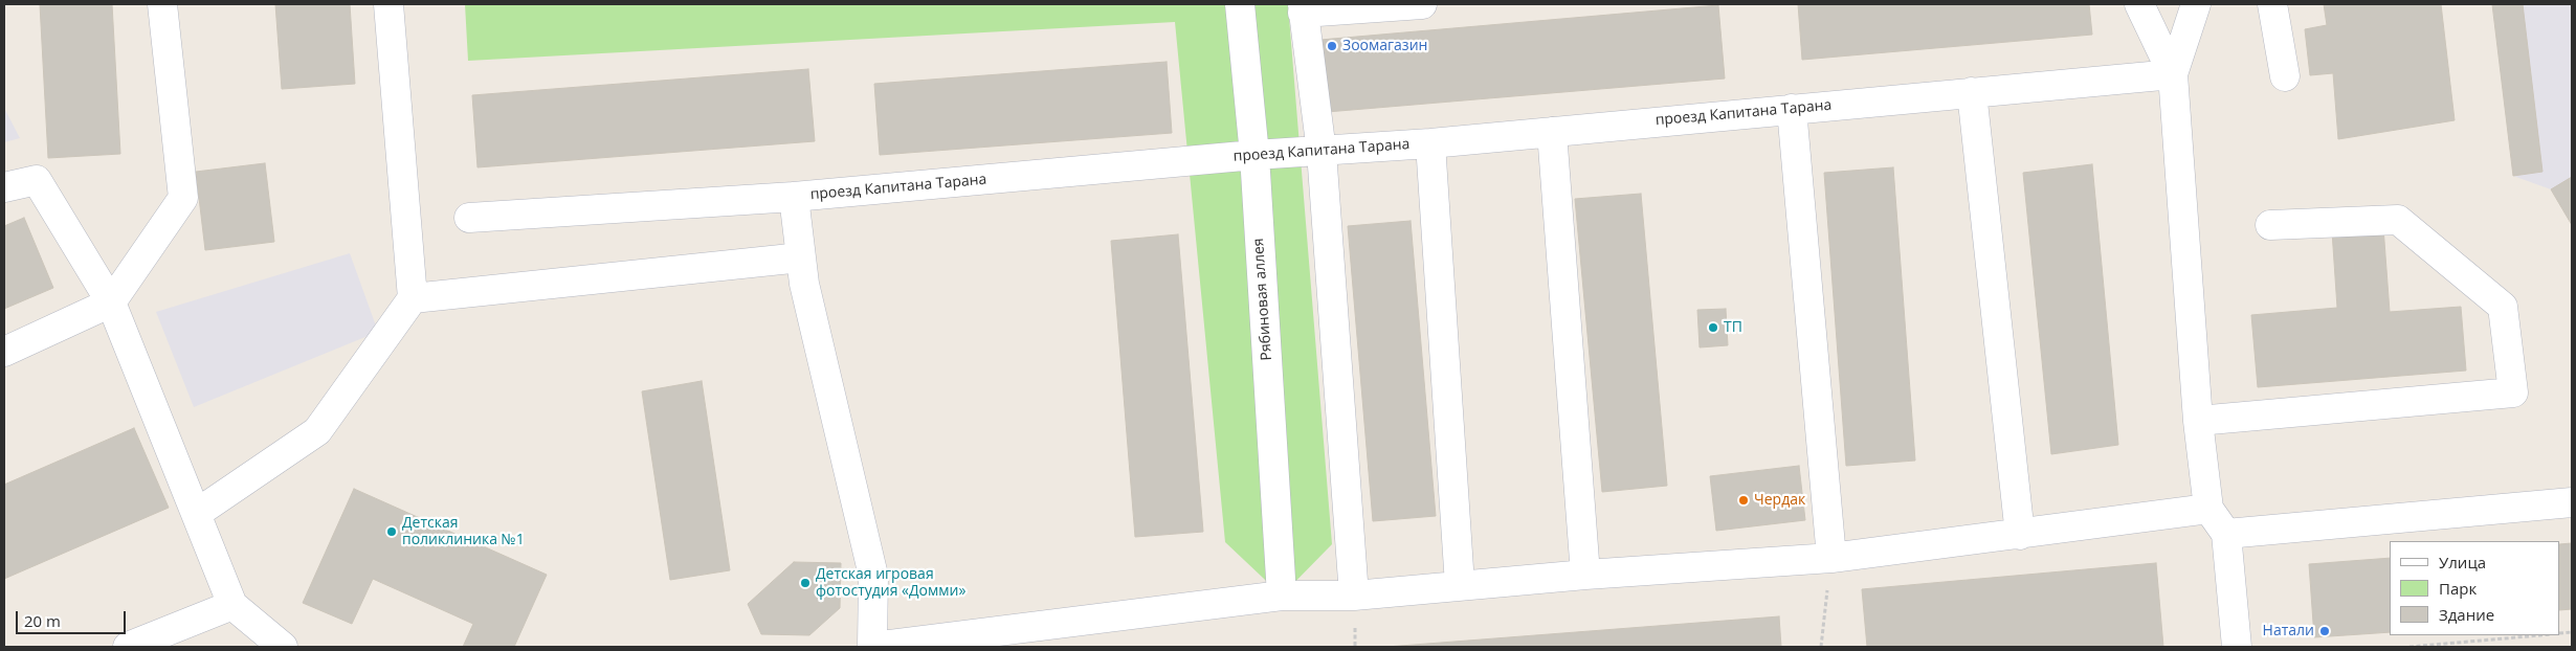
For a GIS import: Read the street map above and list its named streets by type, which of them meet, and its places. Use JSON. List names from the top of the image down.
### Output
{
  "streets": {
    "street": ["проезд Капитана Тарана", "Рябиновая аллея"]
  },
  "crossings": [
    ["проезд Капитана Тарана", "Рябиновая аллея"]
  ],
  "places": [
    "Зоомагазин",
    "ТП",
    "Чердак",
    "Детская поликлиника №1",
    "Детская игровая фотостудия «Домми»",
    "Натали"
  ],
  "legend": ["Улица", "Парк", "Здание"],
  "scale_bar": "20 m"
}
